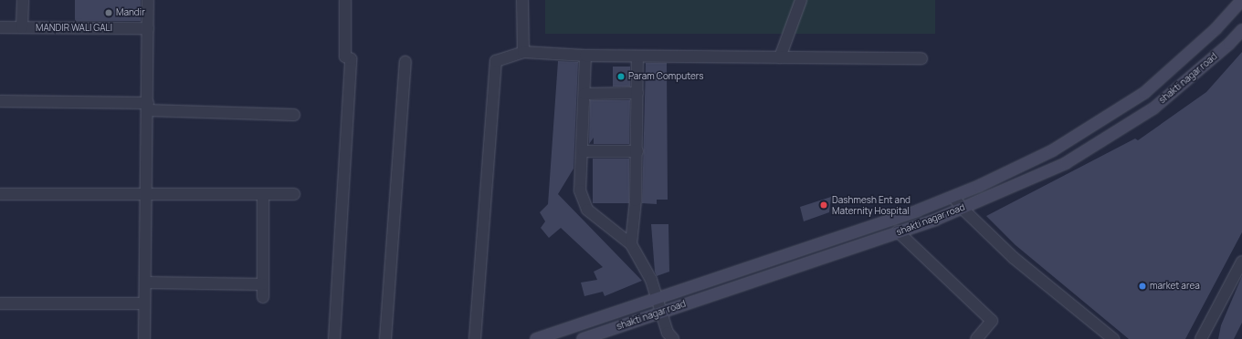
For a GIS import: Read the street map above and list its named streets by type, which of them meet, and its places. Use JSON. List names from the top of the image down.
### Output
{
  "streets": {
    "main road": ["shakti nagar road"],
    "street": ["MANDIR WALI GALI"]
  },
  "places": [
    "Mandir",
    "Param Computers",
    "Dashmesh Ent and Maternity Hospital",
    "market area"
  ]
}
